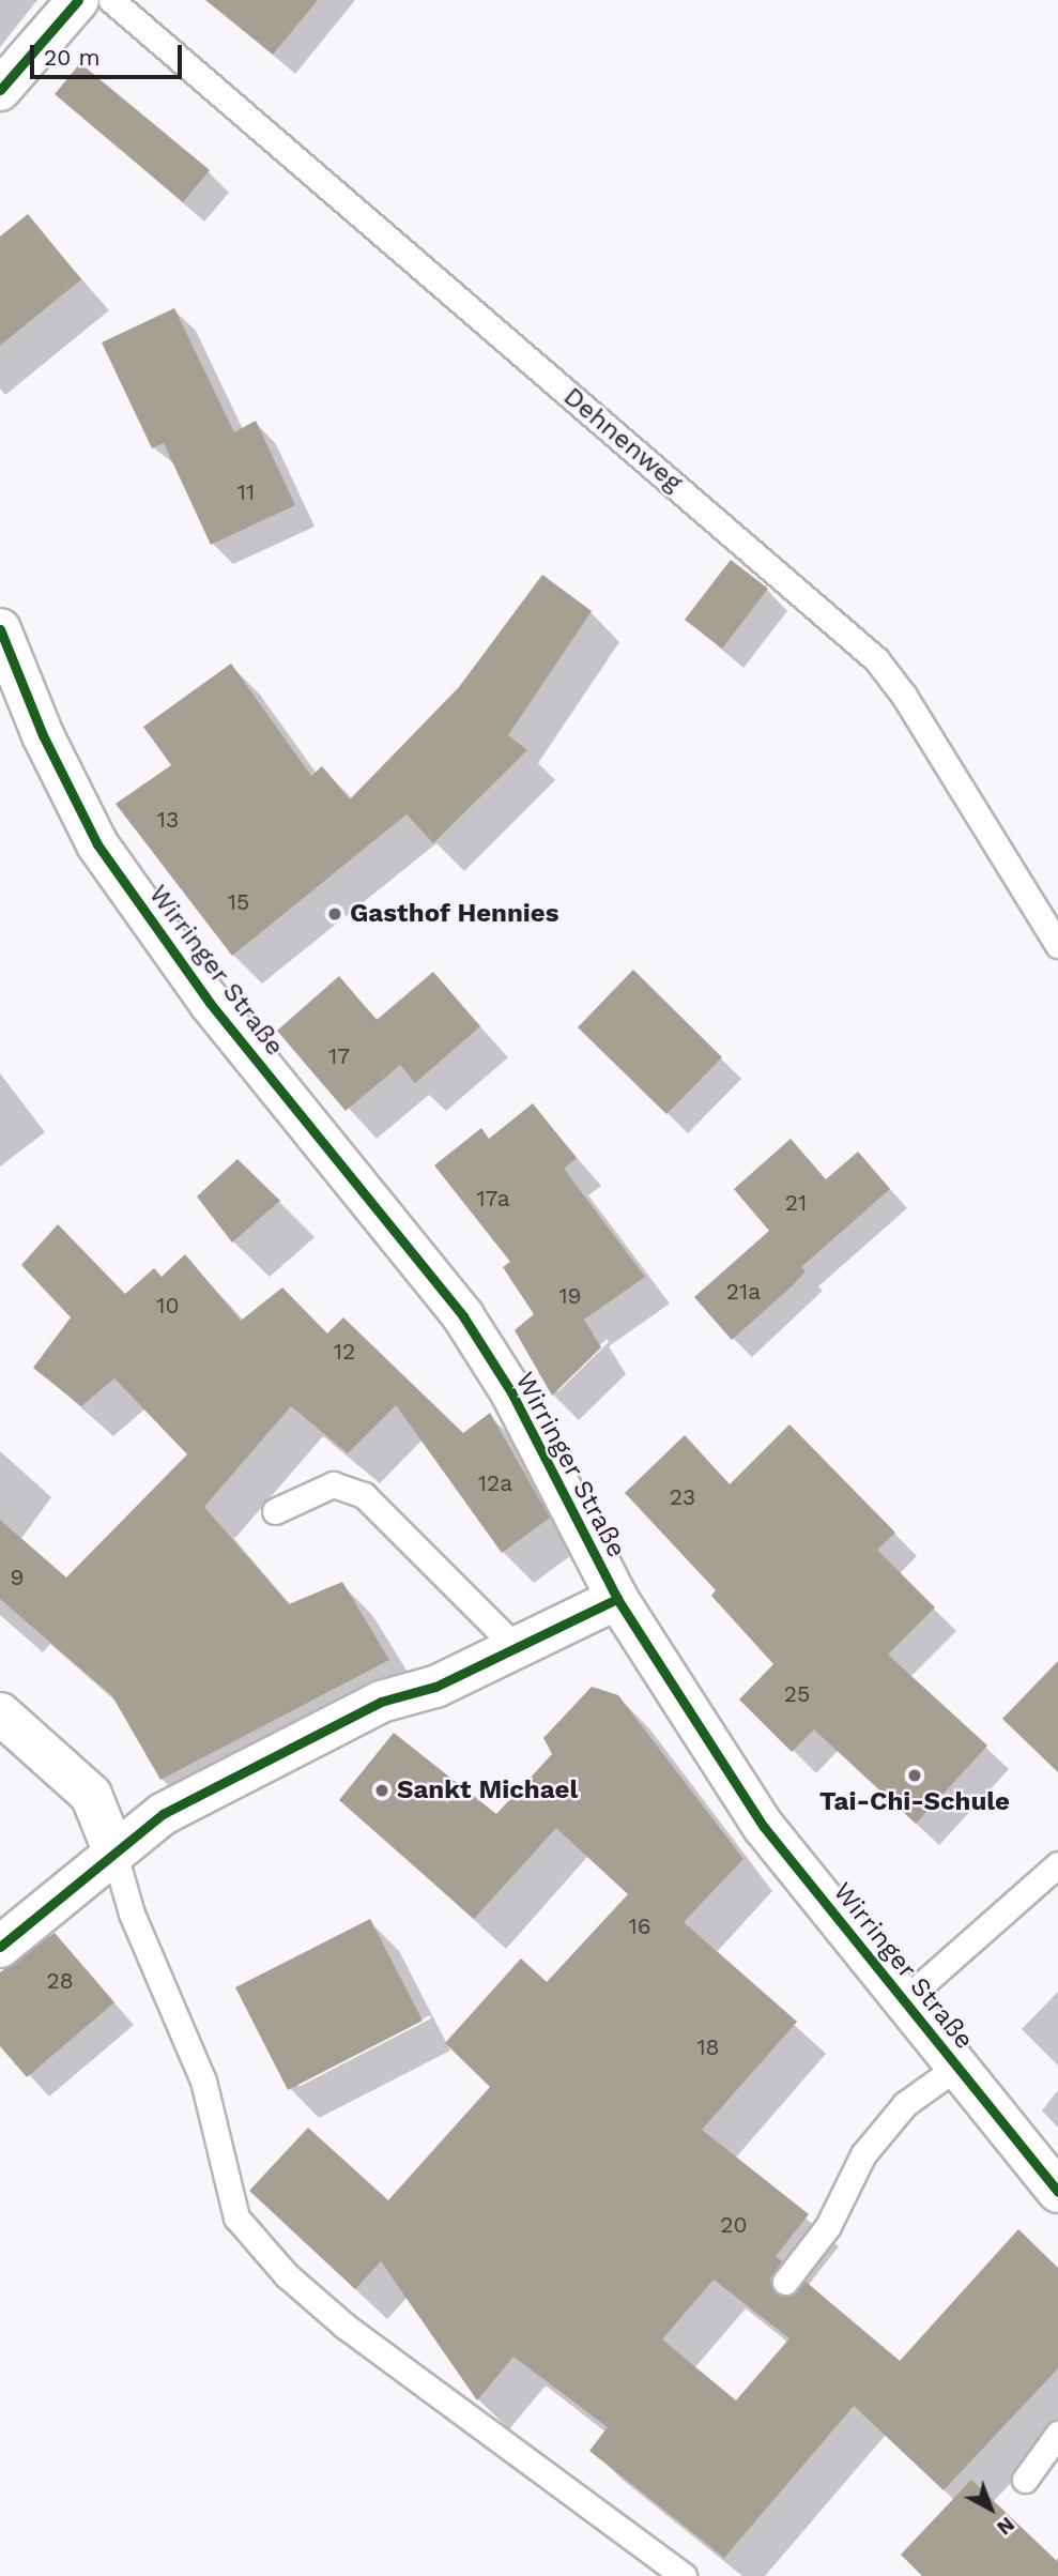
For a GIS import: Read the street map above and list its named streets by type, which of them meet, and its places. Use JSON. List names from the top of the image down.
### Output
{
  "streets": {
    "street": ["Wirringer Straße"],
    "lane": ["Dehnenweg"]
  },
  "places": ["Gasthof Hennies", "Tai-Chi-Schule", "Sankt Michael"],
  "house_numbers": [
    "11",
    "13",
    "15",
    "17",
    "17a",
    "21",
    "21a",
    "19",
    "10",
    "12",
    "12a",
    "23",
    "9",
    "25",
    "16",
    "28",
    "18",
    "20"
  ],
  "scale_bar": "20 m",
  "north": "bottom right"
}
